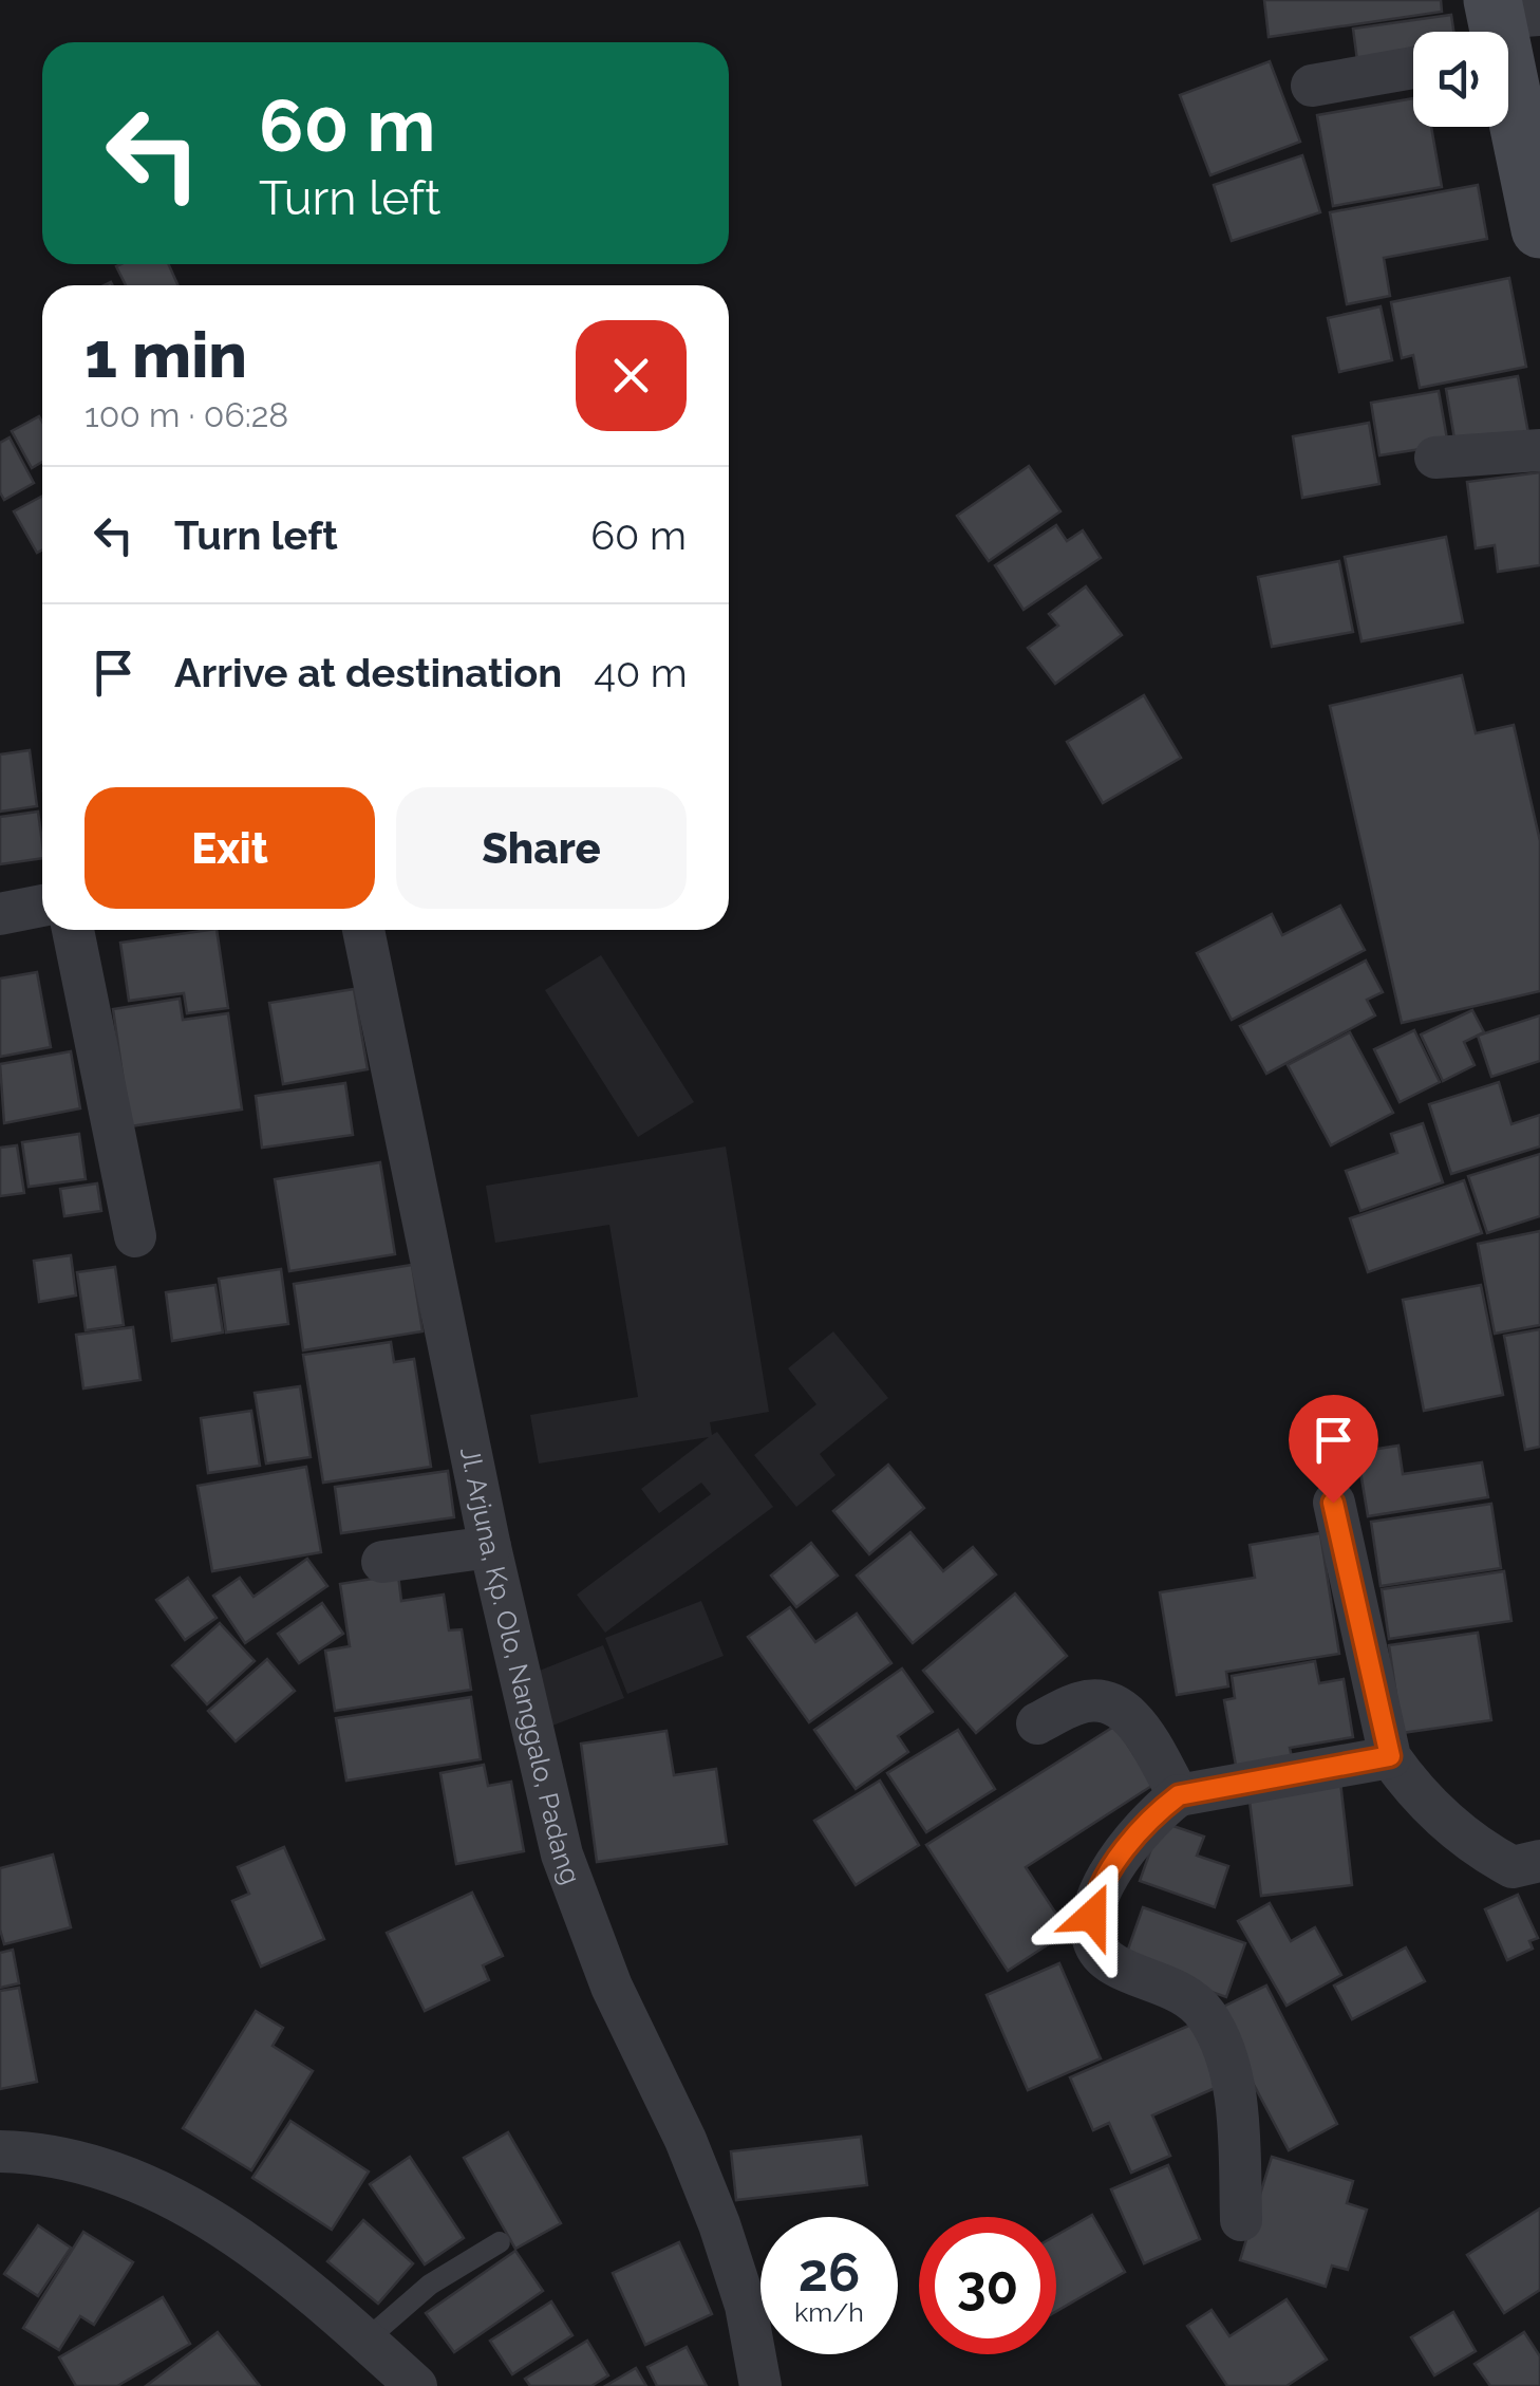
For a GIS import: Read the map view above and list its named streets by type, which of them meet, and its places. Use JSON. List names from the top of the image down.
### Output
{
  "streets": {
    "street": ["Jl. Arjuna, Kp. Olo, Nanggalo, Padang"]
  },
  "page": {
    "turn": ["60 m", "Turn left"],
    "heading": ["1 min", "100 m · 06:28"],
    "list": [
      {
        "name": "Turn left",
        "value": "60 m"
      },
      {
        "name": "Arrive at destination",
        "value": "40 m"
      }
    ],
    "buttons": ["Exit", "Share"],
    "speed": "26 km/h",
    "limit": "30"
  }
}
